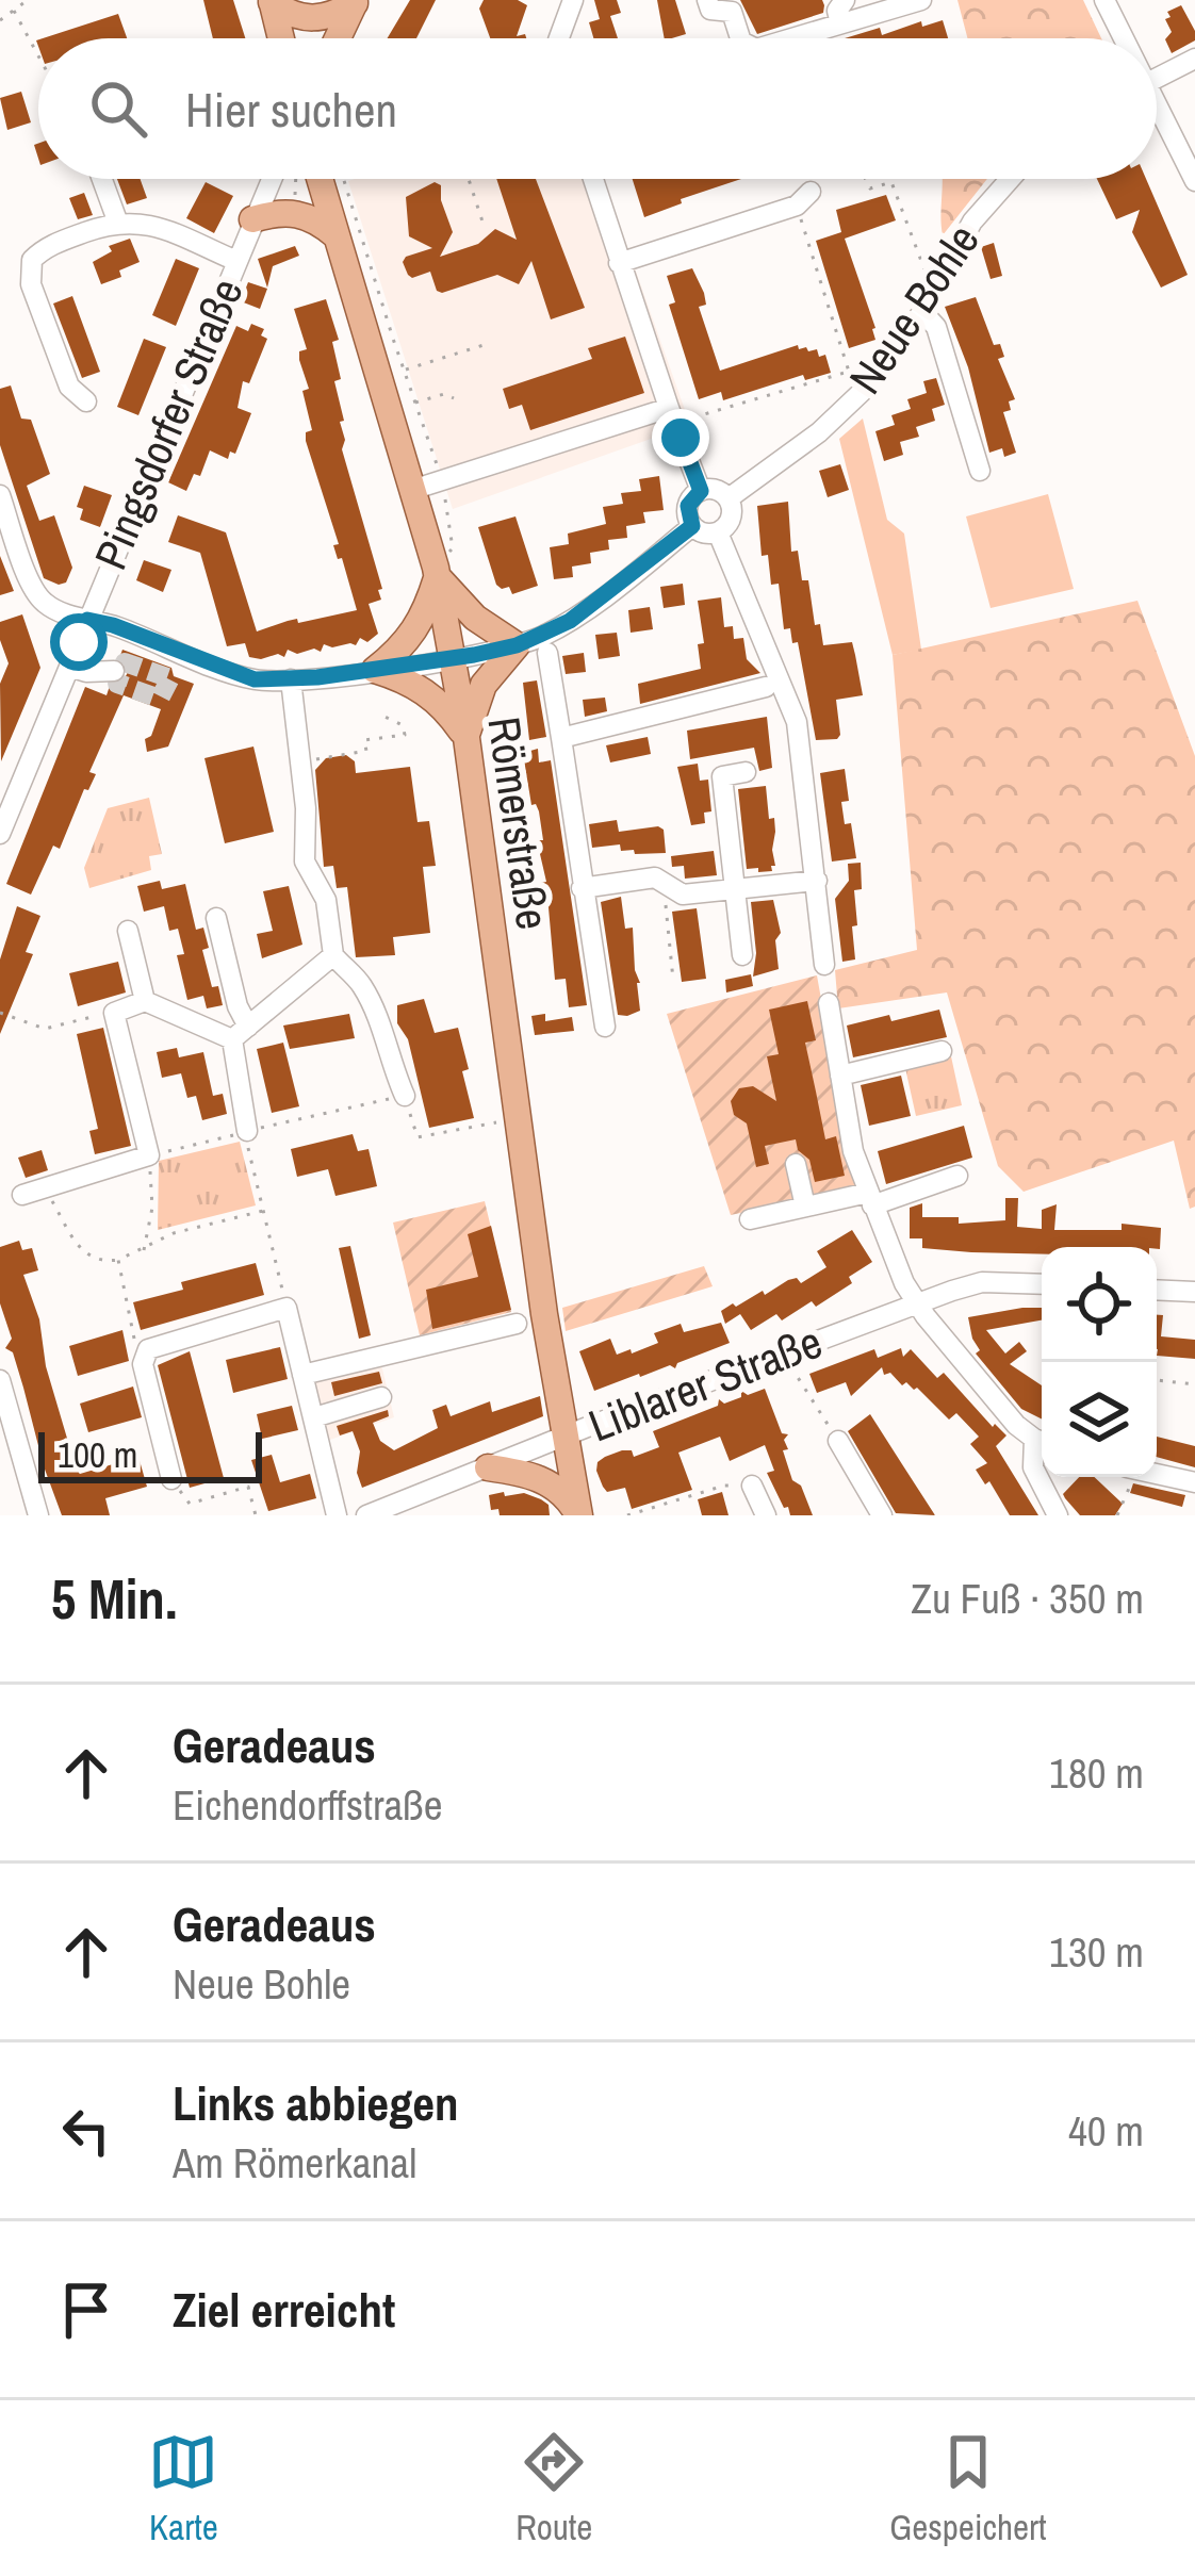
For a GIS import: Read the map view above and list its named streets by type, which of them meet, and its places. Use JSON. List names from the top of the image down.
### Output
{
  "streets": {
    "main road": ["Römerstraße"],
    "street": ["Neue Bohle", "Pingsdorfer Straße", "Liblarer Straße"]
  },
  "crossings": [
    ["Römerstraße", "Liblarer Straße"]
  ],
  "scale_bar": "100 m",
  "page": {
    "search": "Hier suchen",
    "scale": "100 m",
    "heading": ["5 Min.", "Zu Fuß · 350 m"],
    "list": [
      ["Geradeaus", "Eichendorffstraße", "180 m"],
      ["Geradeaus", "Neue Bohle", "130 m"],
      ["Links abbiegen", "Am Römerkanal", "40 m"],
      "Ziel erreicht"
    ],
    "nav": ["Karte", "Route", "Gespeichert"]
  }
}
